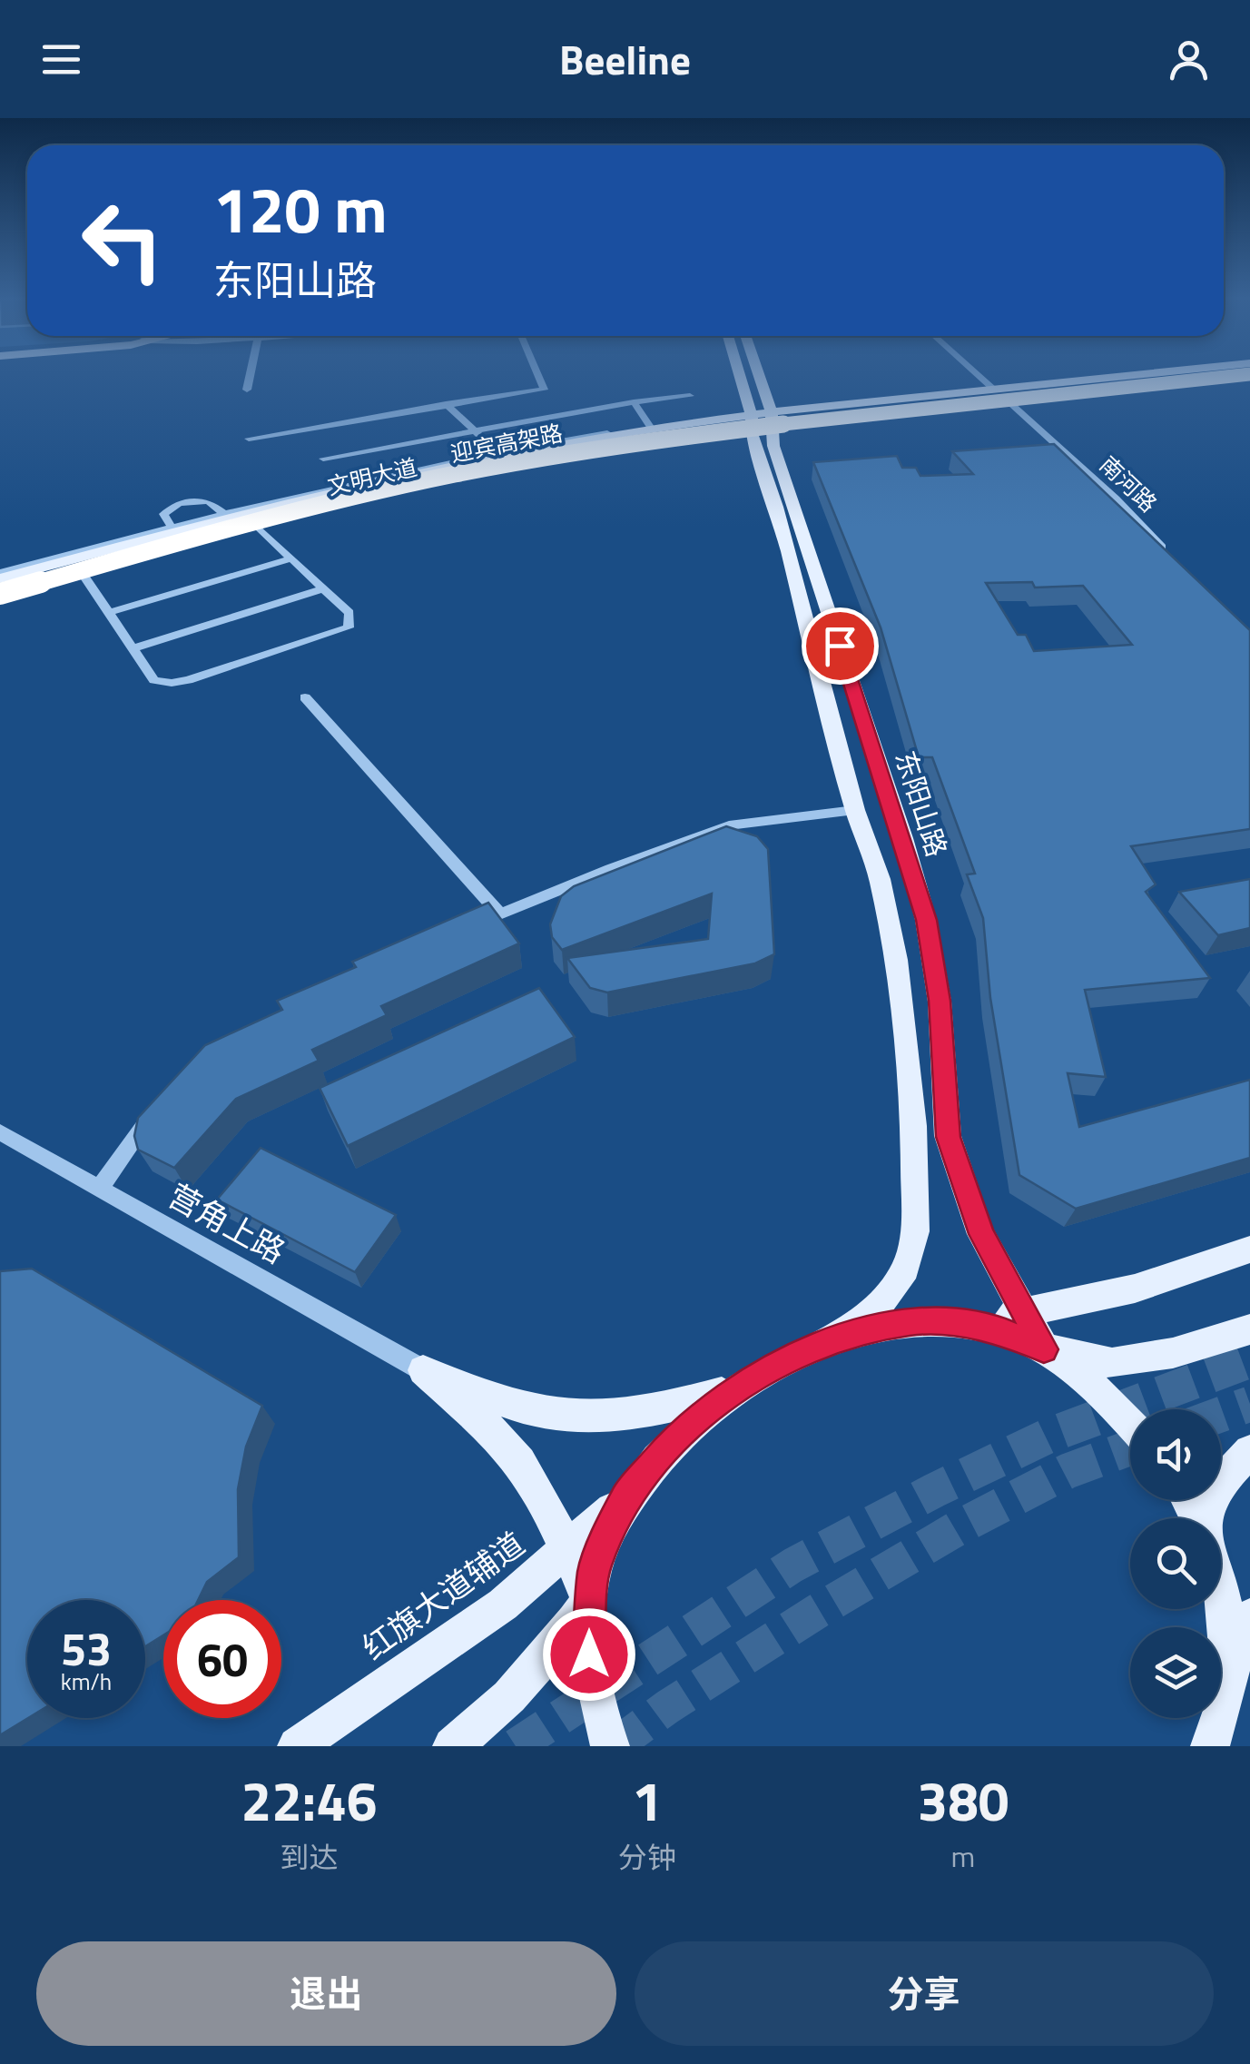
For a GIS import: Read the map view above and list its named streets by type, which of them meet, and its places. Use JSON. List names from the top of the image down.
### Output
{
  "streets": {
    "highway": ["迎宾高架路"],
    "main road": ["文明大道", "东阳山路", "红旗大道辅道"],
    "street": ["南河路", "营角上路"]
  },
  "crossings": [
    ["迎宾高架路", "文明大道"],
    ["文明大道", "南河路"],
    ["文明大道", "东阳山路"]
  ],
  "page": {
    "header": "Beeline",
    "turn": ["120 m", "东阳山路"],
    "speed": "53 km/h",
    "limit": "60",
    "eta": [
      "22:46",
      "到达",
      "1",
      "分钟",
      "380",
      "m"
    ],
    "buttons": ["退出", "分享"]
  }
}
